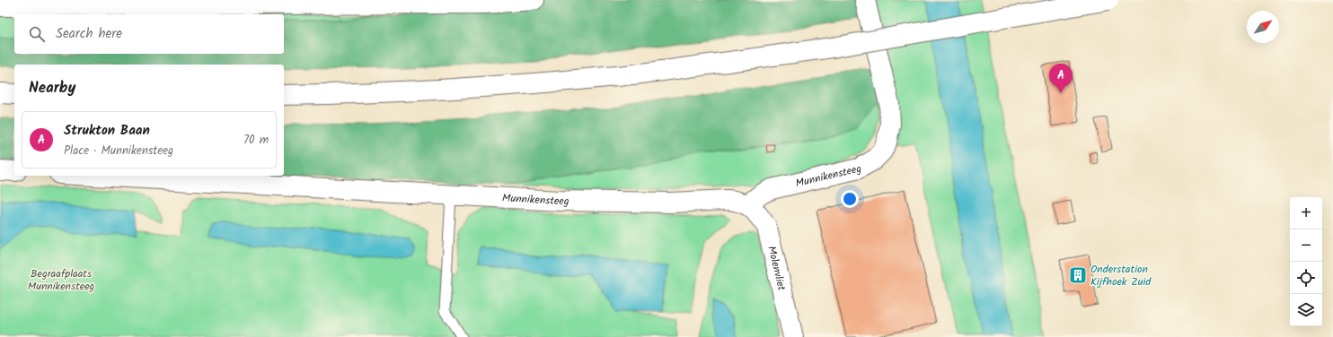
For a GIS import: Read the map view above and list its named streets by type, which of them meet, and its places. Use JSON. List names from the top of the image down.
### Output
{
  "streets": {
    "street": ["Munnikensteeg", "Molenvliet"]
  },
  "crossings": [
    ["Munnikensteeg", "Molenvliet"]
  ],
  "parks": ["Begraafplaats Munnikensteeg"],
  "places": {
    "building": ["Onderstation Kijfhoek Zuid"]
  },
  "north": "top right",
  "page": {
    "search": "Search here",
    "pins": "A",
    "heading": "Nearby",
    "list": [
      {
        "mark": "A",
        "name": "Strukton Baan",
        "note": "Place · Munnikensteeg",
        "value": "70 m"
      }
    ],
    "map_buttons": ["+", "−"]
  }
}
